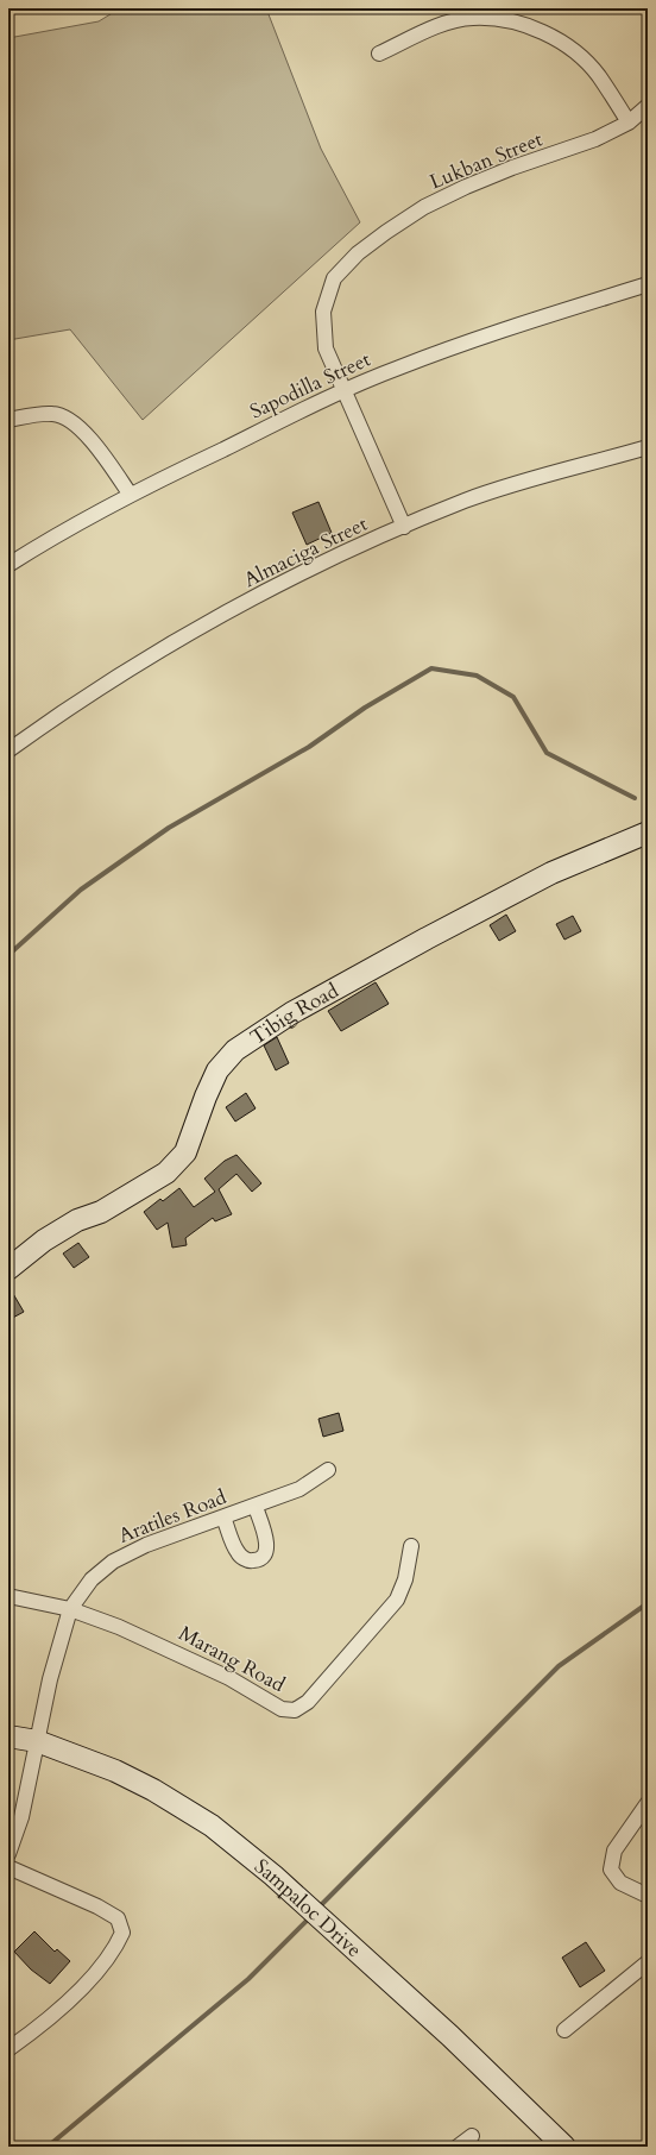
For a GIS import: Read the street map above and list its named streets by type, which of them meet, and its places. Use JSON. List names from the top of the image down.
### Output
{
  "streets": {
    "main road": ["Tibig Road", "Sampaloc Drive"],
    "street": [
      "Lukban Street",
      "Sapodilla Street",
      "Almaciga Street",
      "Aratiles Road",
      "Marang Road"
    ]
  },
  "crossings": [
    ["Lukban Street", "Sapodilla Street"],
    ["Lukban Street", "Almaciga Street"],
    ["Aratiles Road", "Marang Road"],
    ["Aratiles Road", "Sampaloc Drive"]
  ]
}
